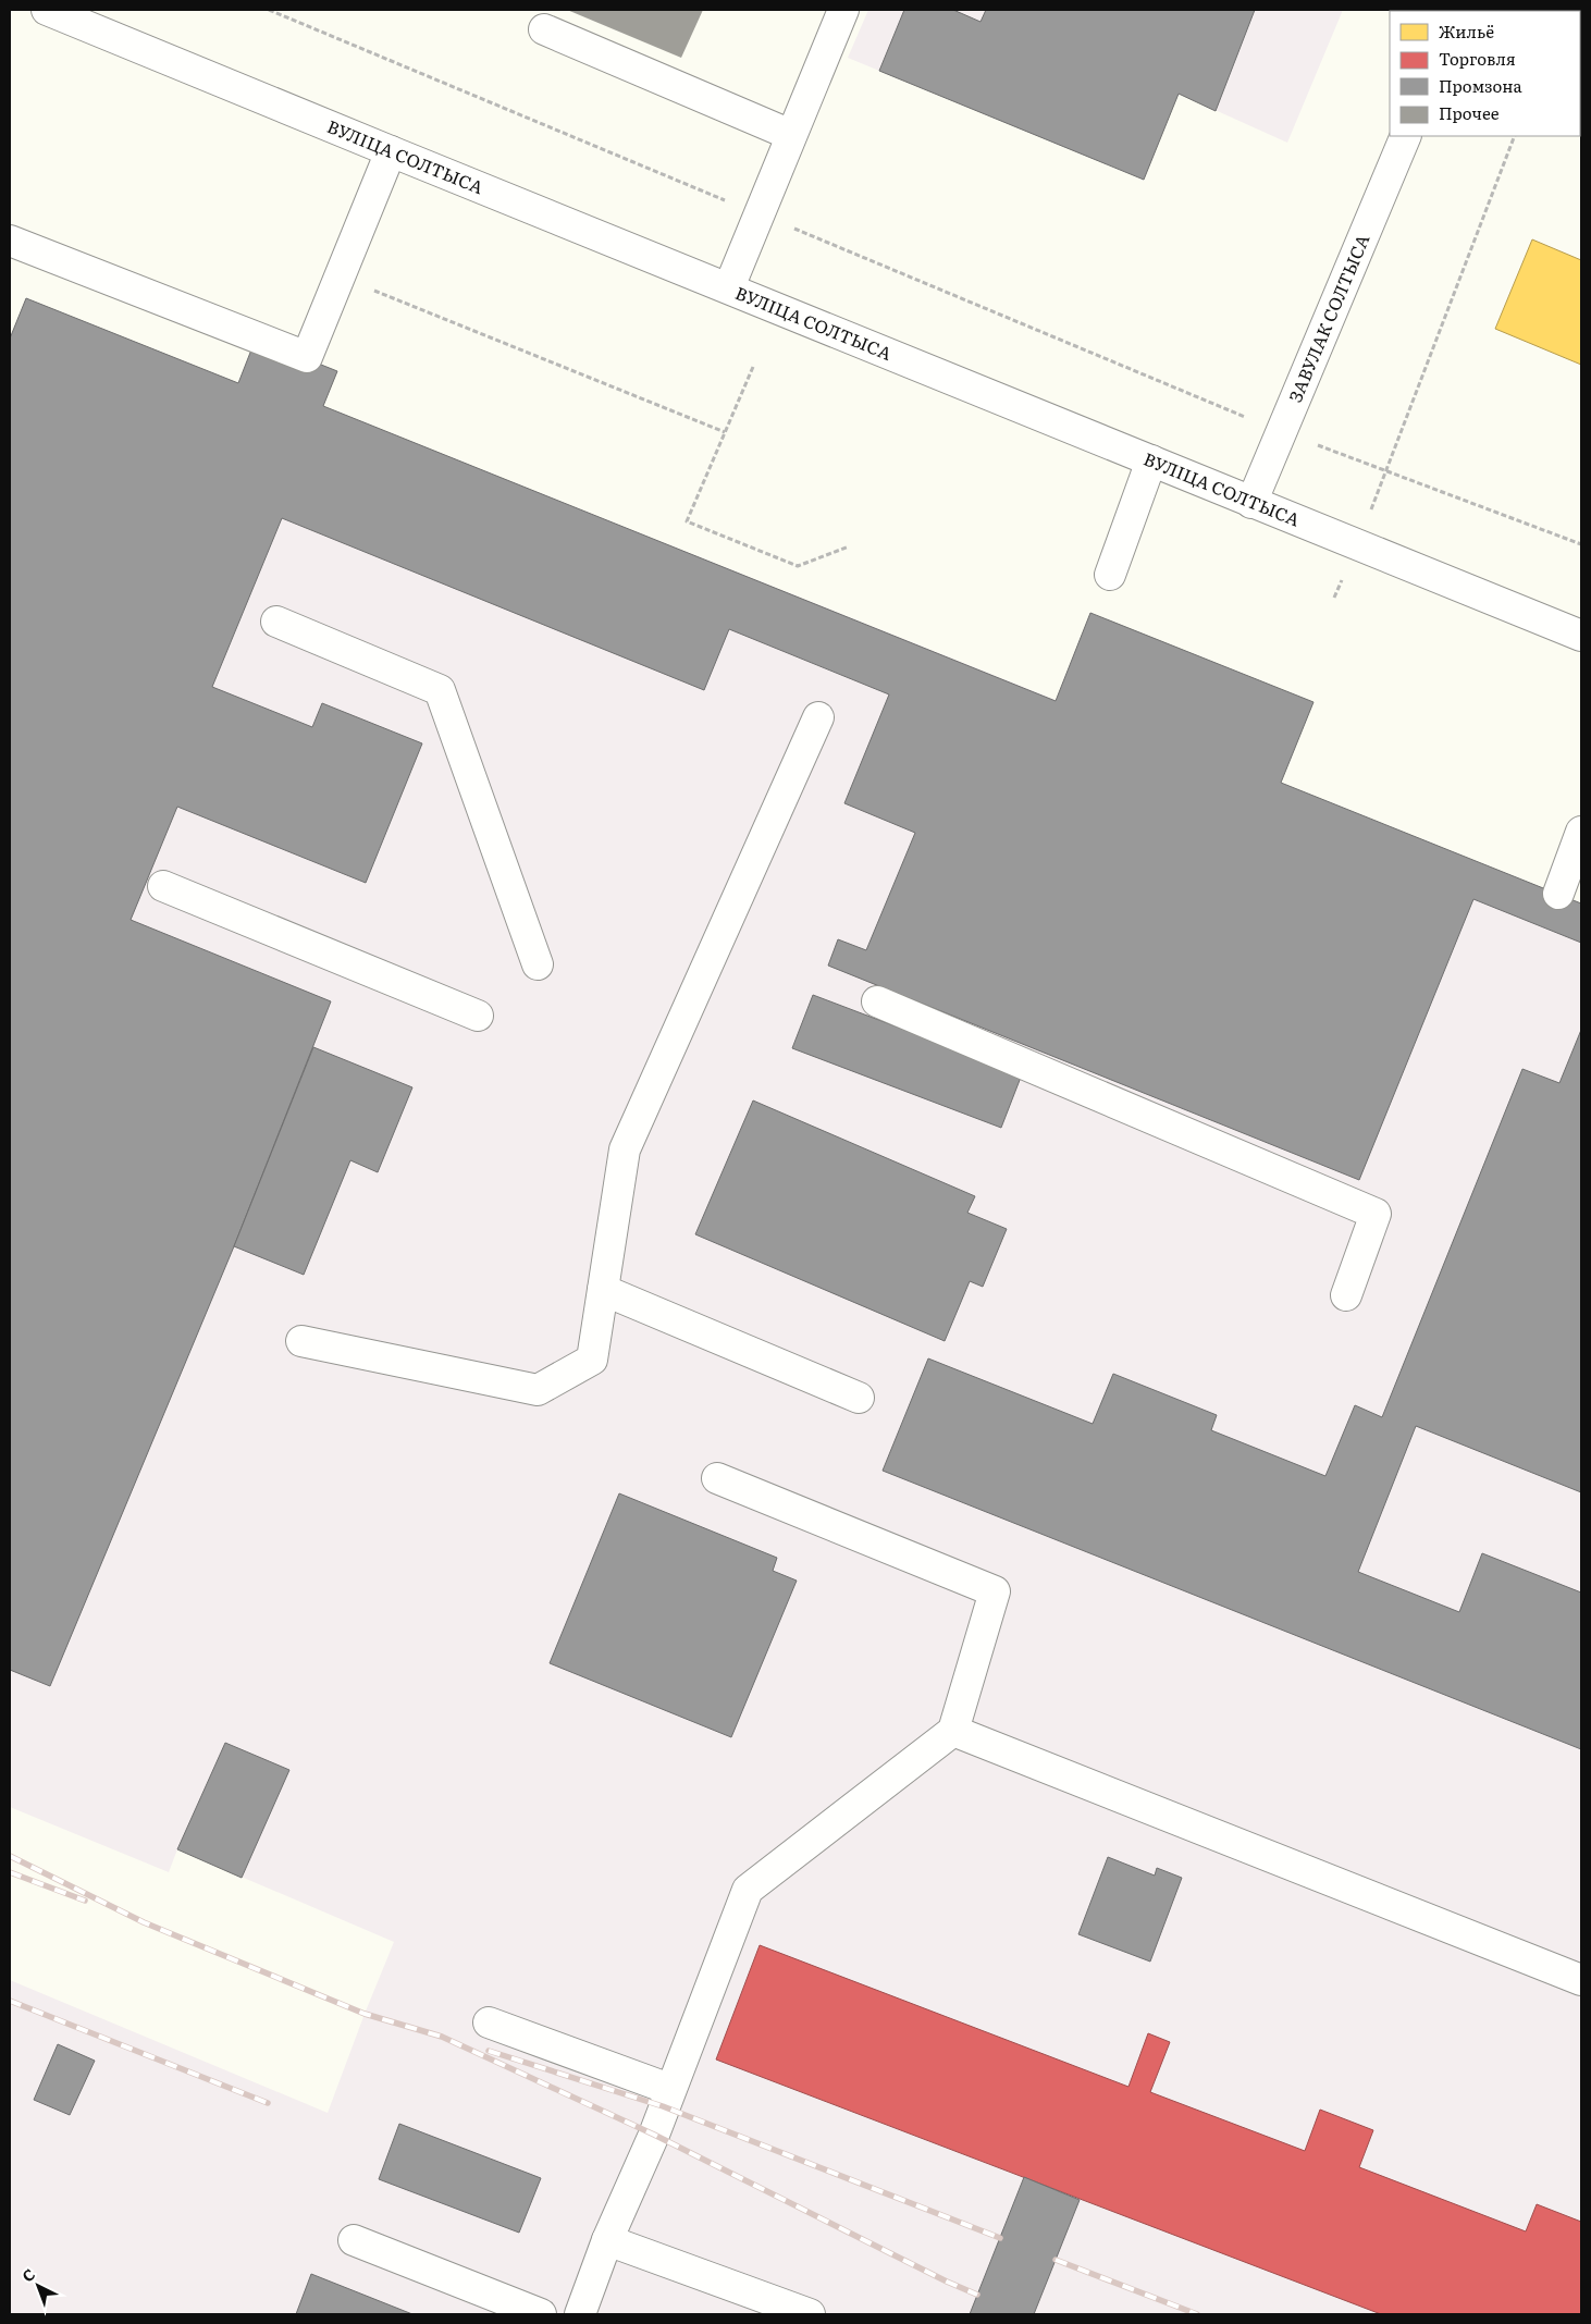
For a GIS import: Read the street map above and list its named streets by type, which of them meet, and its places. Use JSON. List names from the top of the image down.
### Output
{
  "streets": {
    "street": ["ВУЛІЦА СОЛТЫСА", "ЗАВУЛАК СОЛТЫСА"]
  },
  "crossings": [
    ["ВУЛІЦА СОЛТЫСА", "ЗАВУЛАК СОЛТЫСА"]
  ],
  "legend": [
    "Жильё",
    "Торговля",
    "Промзона",
    "Прочее"
  ],
  "north": "top left"
}
